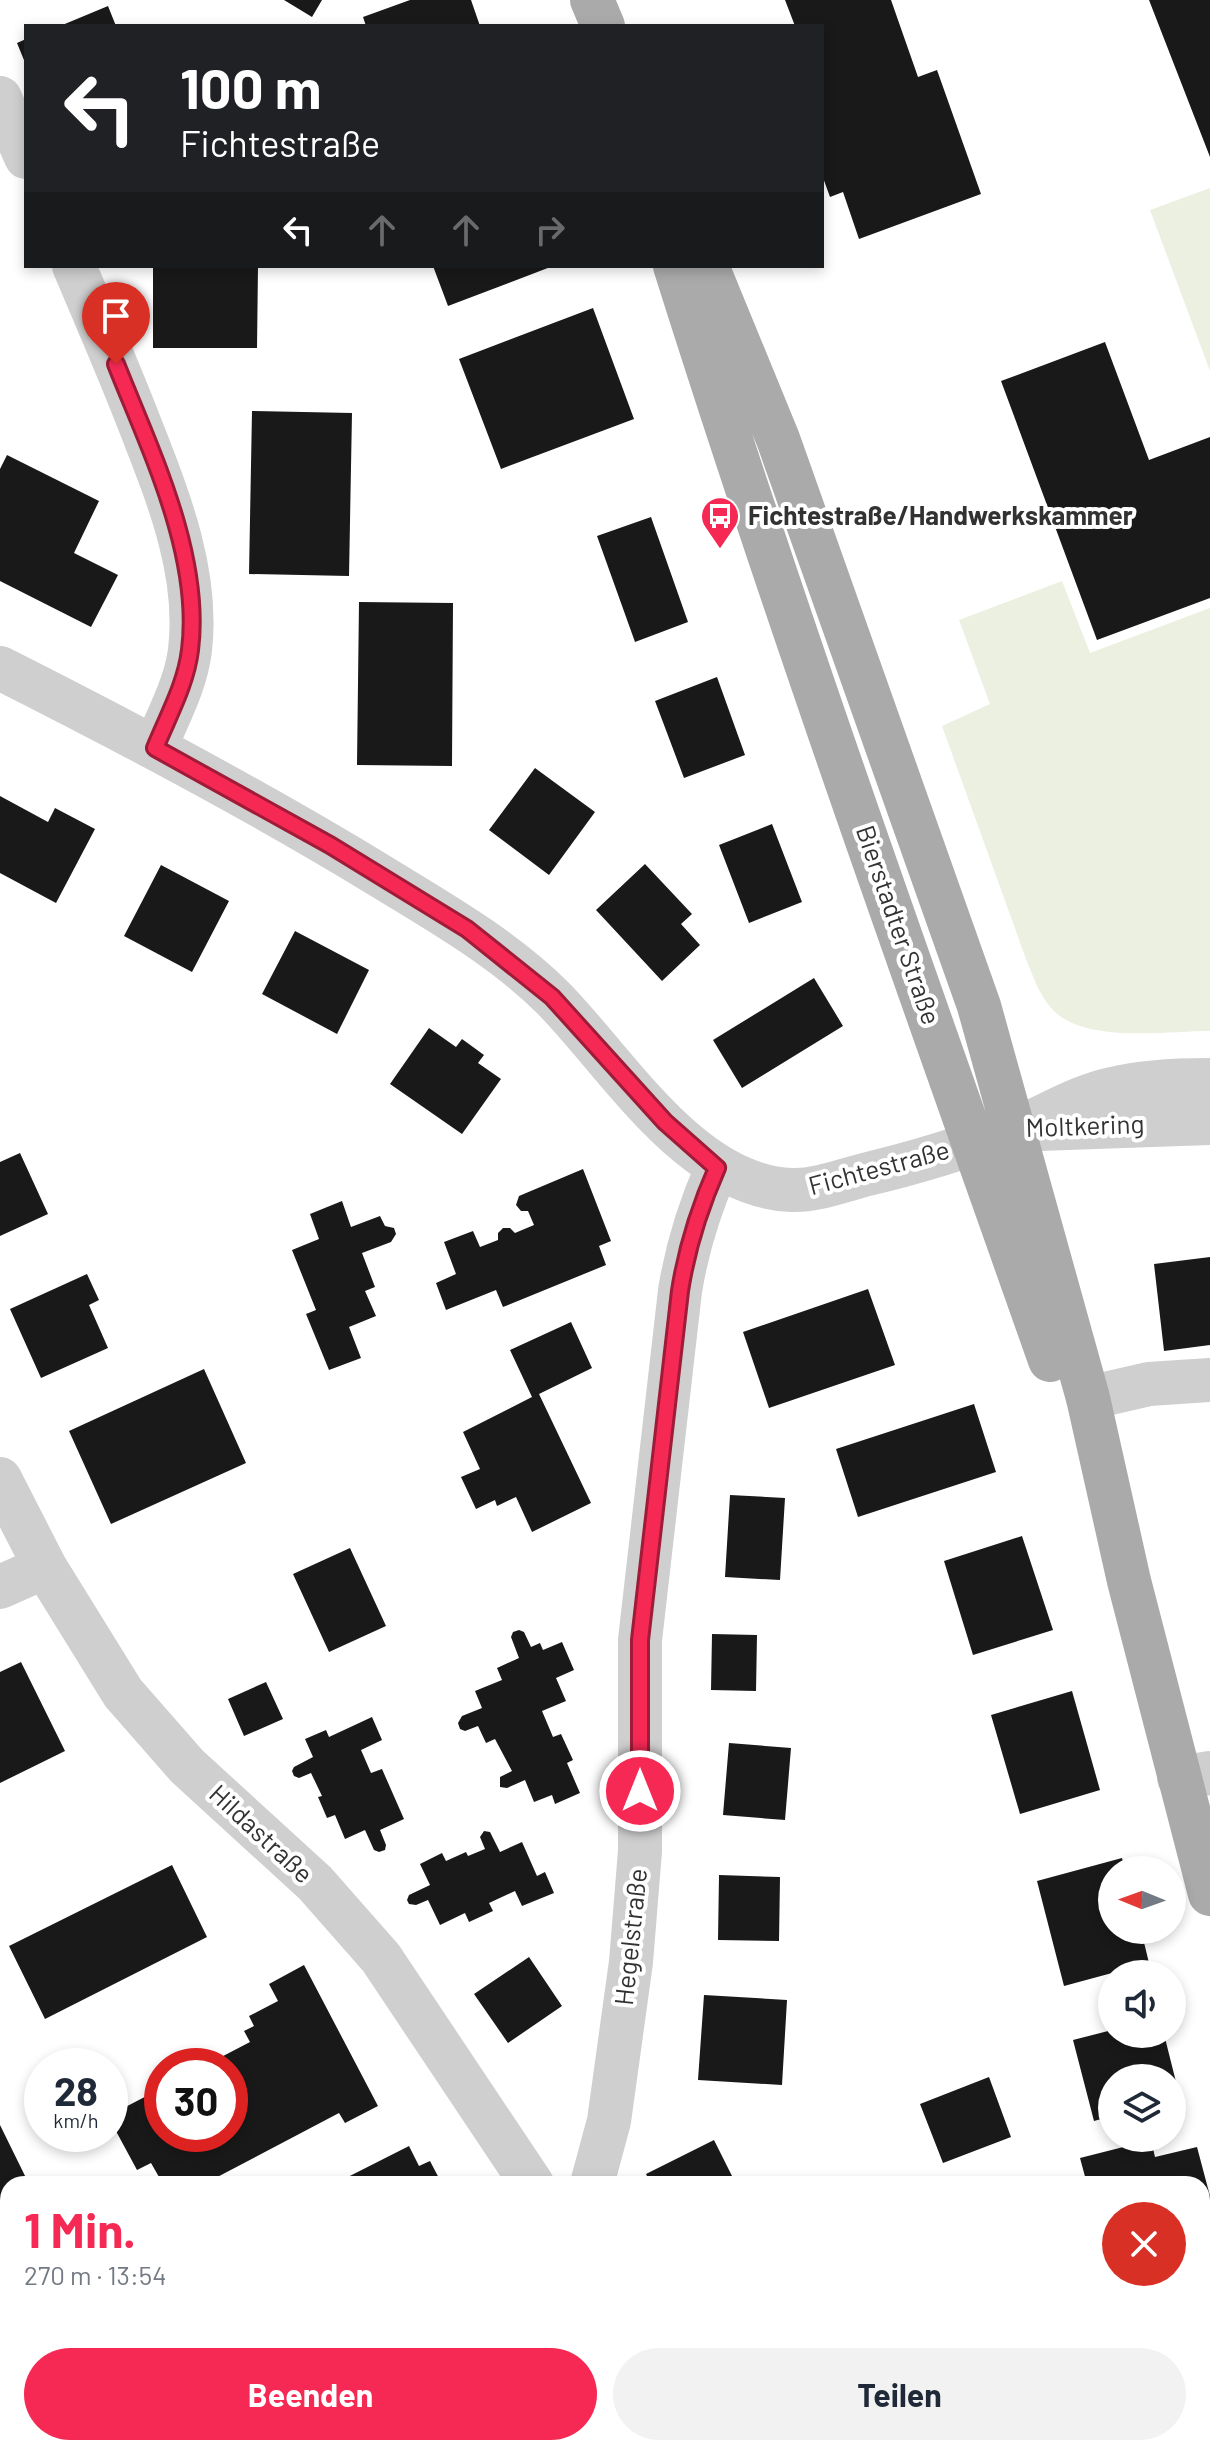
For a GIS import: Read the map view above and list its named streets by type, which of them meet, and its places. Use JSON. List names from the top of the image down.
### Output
{
  "streets": {
    "main road": ["Bierstadter Straße"],
    "street": [
      "Moltkering",
      "Fichtestraße",
      "Hildastraße",
      "Hegelstraße"
    ]
  },
  "crossings": [
    ["Bierstadter Straße", "Moltkering"],
    ["Bierstadter Straße", "Fichtestraße"],
    ["Moltkering", "Fichtestraße"],
    ["Fichtestraße", "Hegelstraße"]
  ],
  "places": {
    "bus stop": ["Fichtestraße/Handwerkskammer"]
  },
  "north": "left",
  "page": {
    "turn": ["100 m", "Fichtestraße"],
    "speed": "28 km/h",
    "limit": "30",
    "heading": ["1 Min.", "270 m · 13:54"],
    "buttons": ["Beenden", "Teilen"]
  }
}
